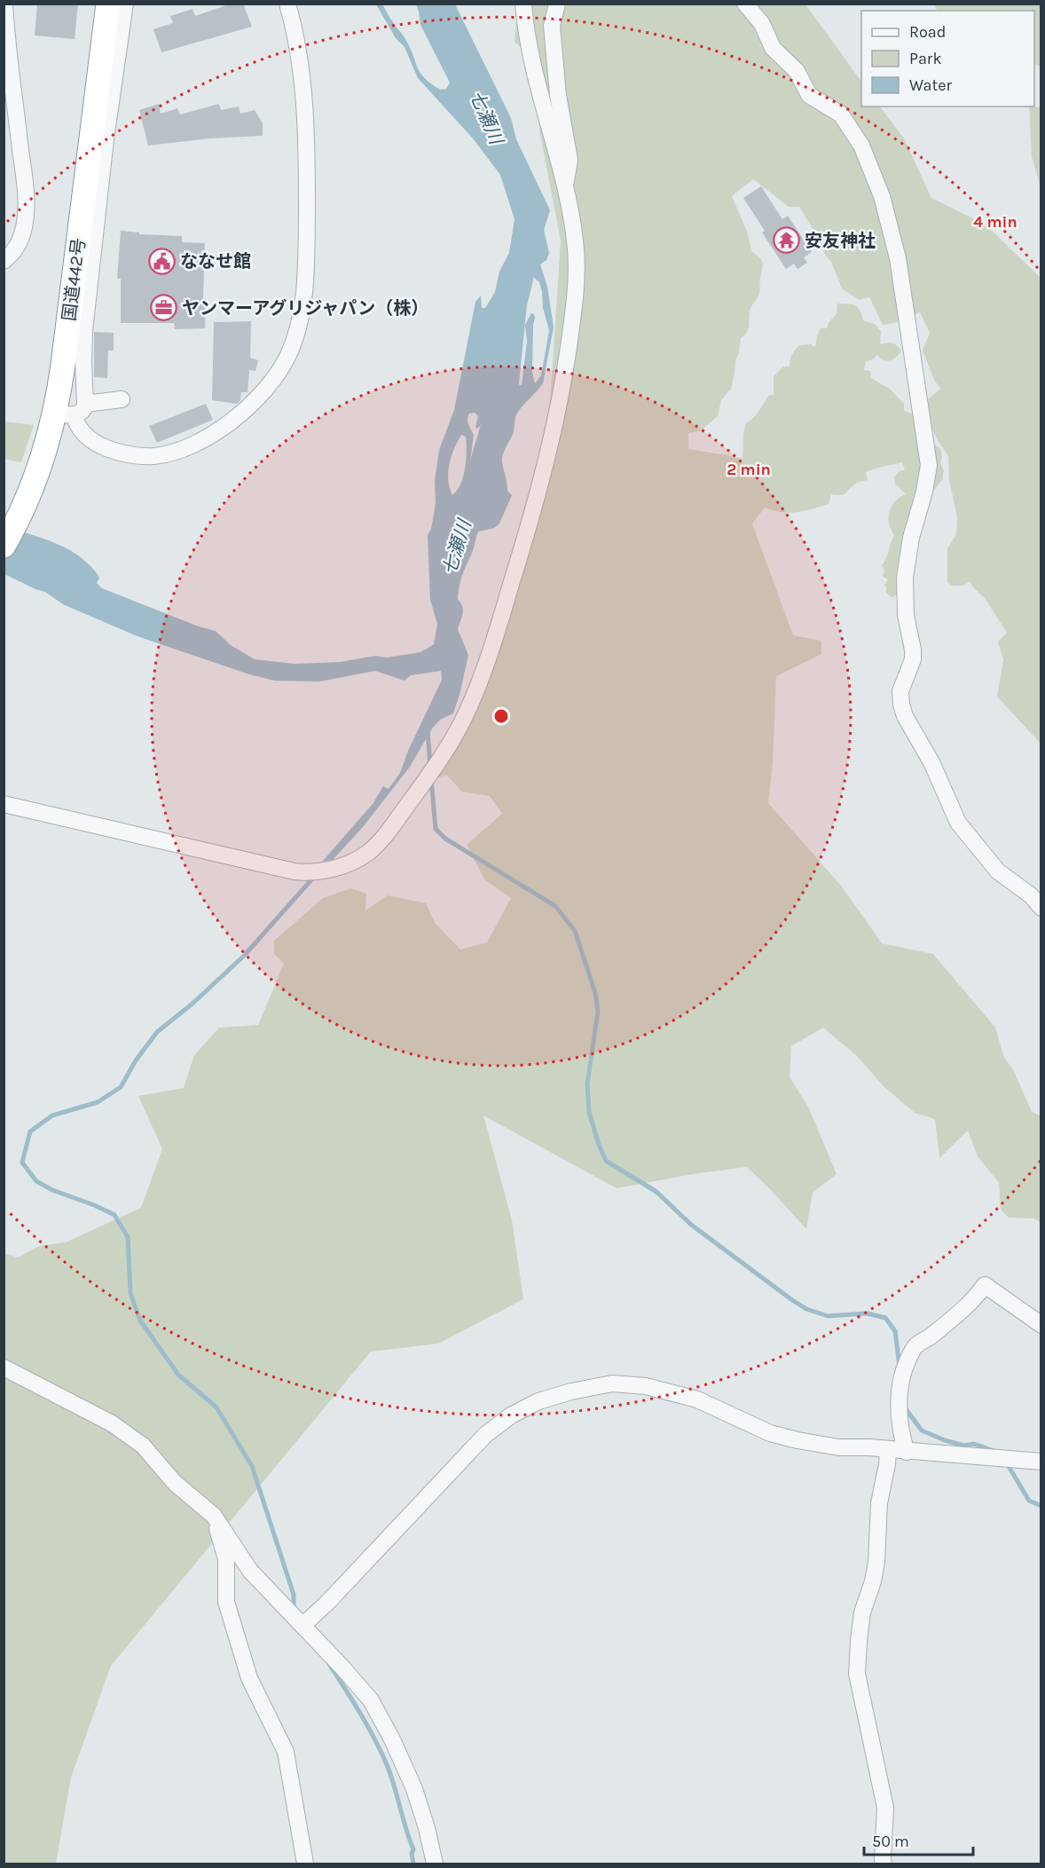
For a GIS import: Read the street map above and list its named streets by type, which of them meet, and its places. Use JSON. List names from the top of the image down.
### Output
{
  "streets": {
    "highway": ["国道442号"]
  },
  "water": ["七瀬川"],
  "places": {
    "temple": ["安友神社"],
    "public building": ["ななせ館"],
    "office": ["ヤンマーアグリジャパン（株）"]
  },
  "legend": ["Road", "Park", "Water"],
  "scale_bar": "50 m",
  "rings": ["4 min", "2 min"]
}
